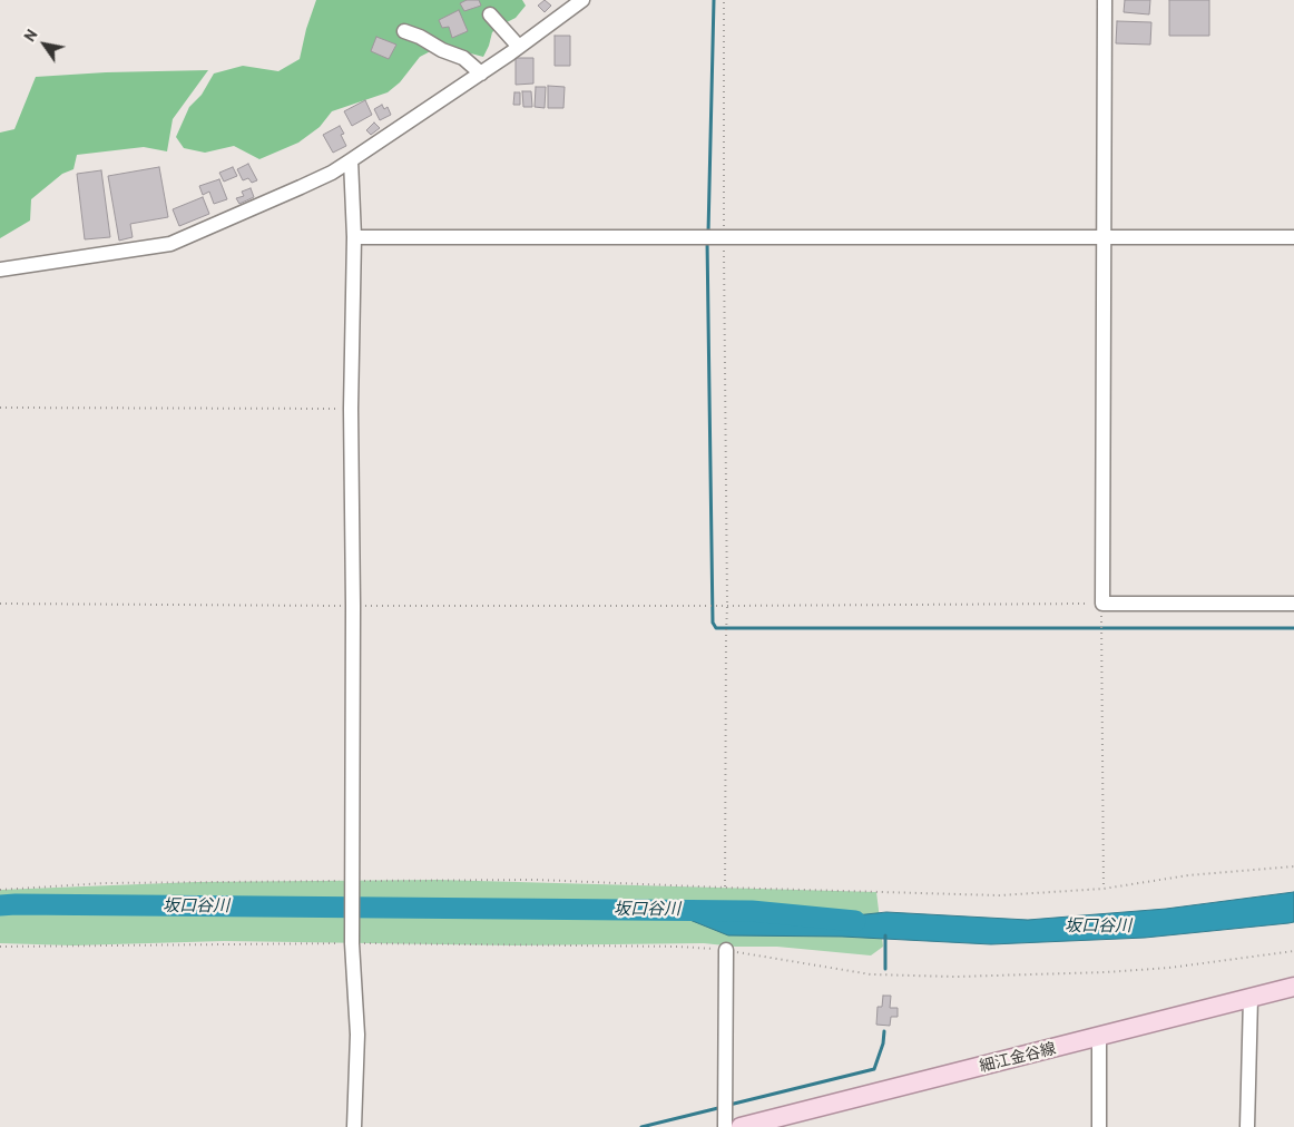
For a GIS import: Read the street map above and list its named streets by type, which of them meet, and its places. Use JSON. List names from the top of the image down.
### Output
{
  "streets": {
    "main road": ["細江金谷線"]
  },
  "water": ["坂口谷川"],
  "north": "top left"
}
